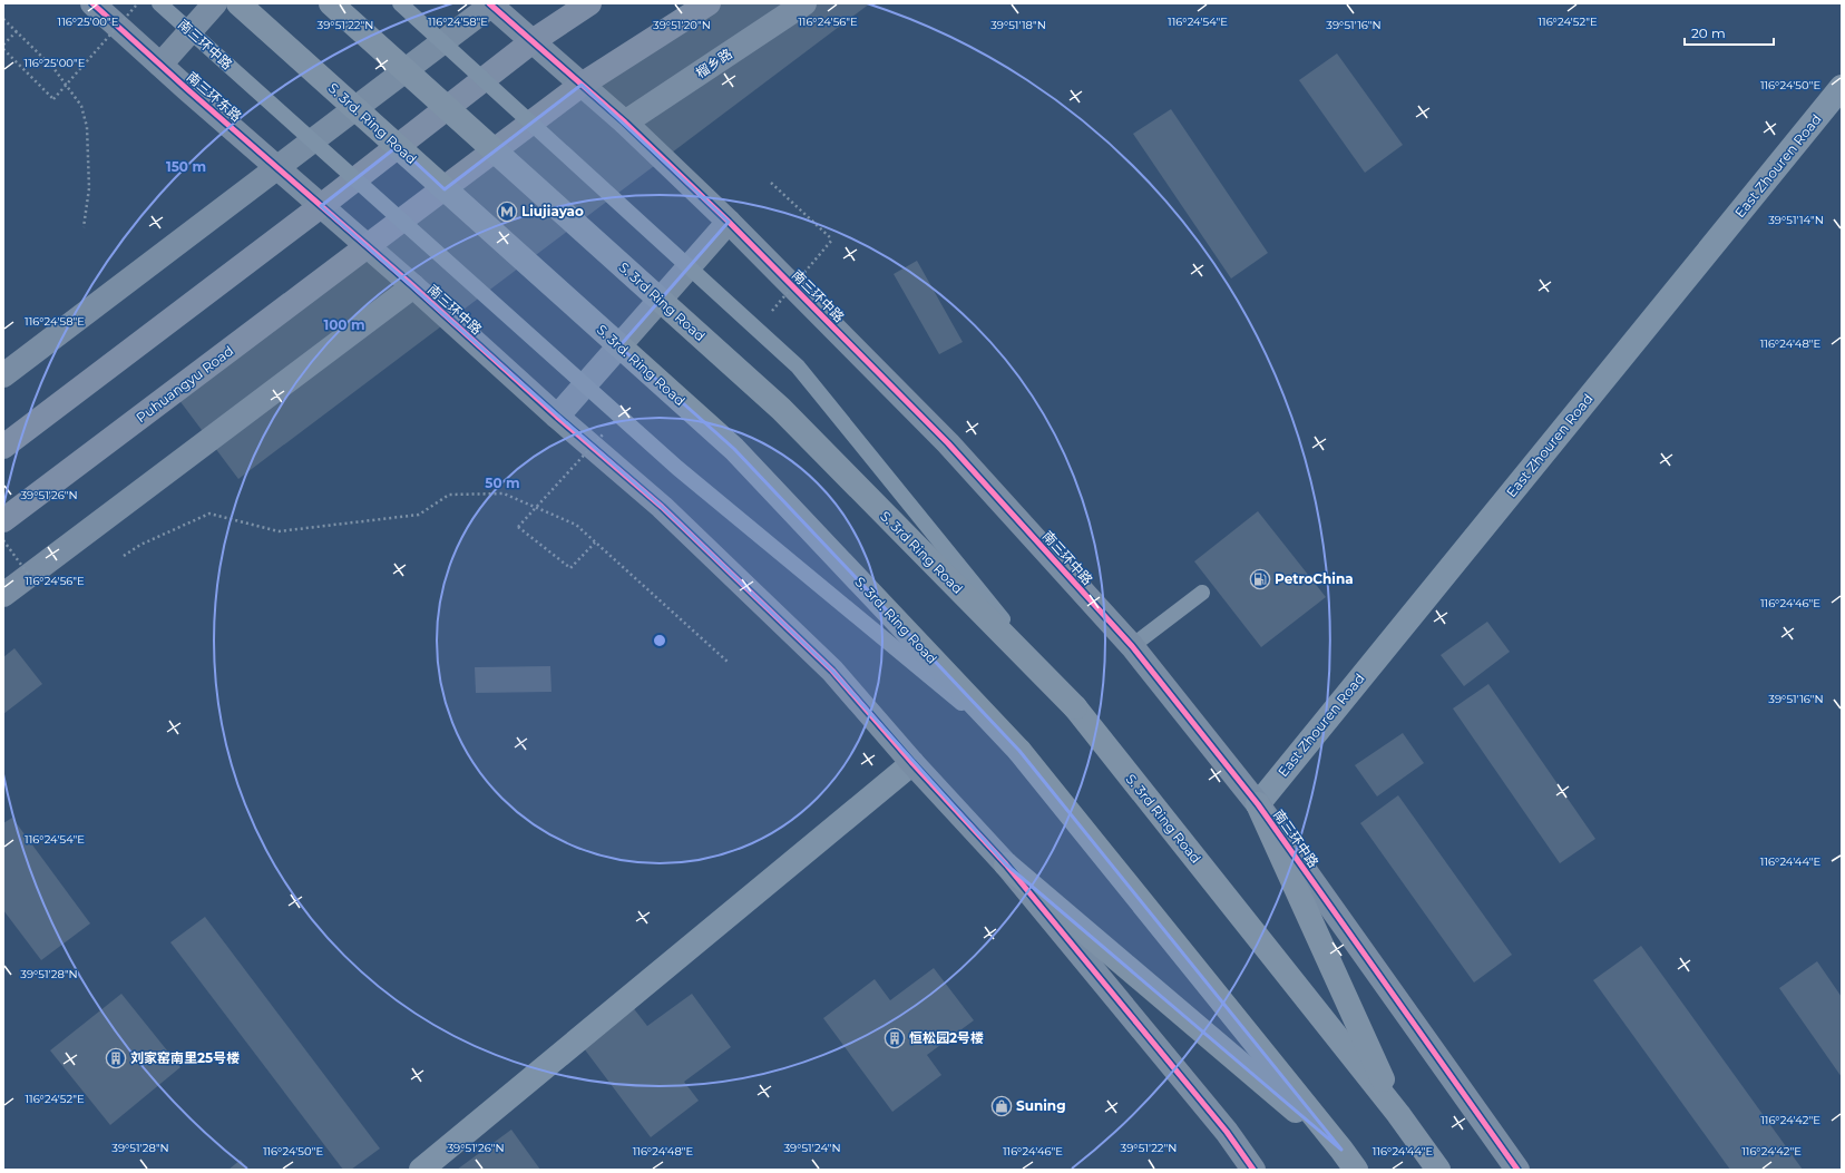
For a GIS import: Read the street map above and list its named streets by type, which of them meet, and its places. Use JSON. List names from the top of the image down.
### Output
{
  "streets": {
    "highway": ["S. 3rd. Ring Road", "S. 3rd Ring Road"],
    "main road": ["Puhuangyu Road"],
    "street": [
      "南三环中路",
      "榴乡路",
      "南三环东路",
      "East Zhouren Road"
    ]
  },
  "crossings": [
    ["南三环中路", "榴乡路"],
    ["南三环中路", "南三环东路"],
    ["南三环中路", "S. 3rd. Ring Road"],
    ["南三环中路", "East Zhouren Road"],
    ["南三环中路", "Puhuangyu Road"]
  ],
  "places": {
    "metro station": ["Liujiayao"],
    "fuel station": ["PetroChina"],
    "building": ["恒松园2号楼", "刘家窑南里25号楼"],
    "shop": ["Suning"]
  },
  "scale_bar": "20 m",
  "coordinates": [
    "116°25'00\"E",
    "116°24'58\"E",
    "116°24'54\"E",
    "116°24'52\"E",
    "116°24'56\"E",
    "39°51'22\"N",
    "39°51'20\"N",
    "39°51'18\"N",
    "39°51'16\"N",
    "116°24'50\"E",
    "39°51'14\"N",
    "116°24'48\"E",
    "39°51'26\"N",
    "116°24'46\"E",
    "116°24'44\"E",
    "39°51'28\"N",
    "116°24'42\"E",
    "39°51'24\"N"
  ],
  "rings": ["150 m", "100 m", "50 m"]
}
